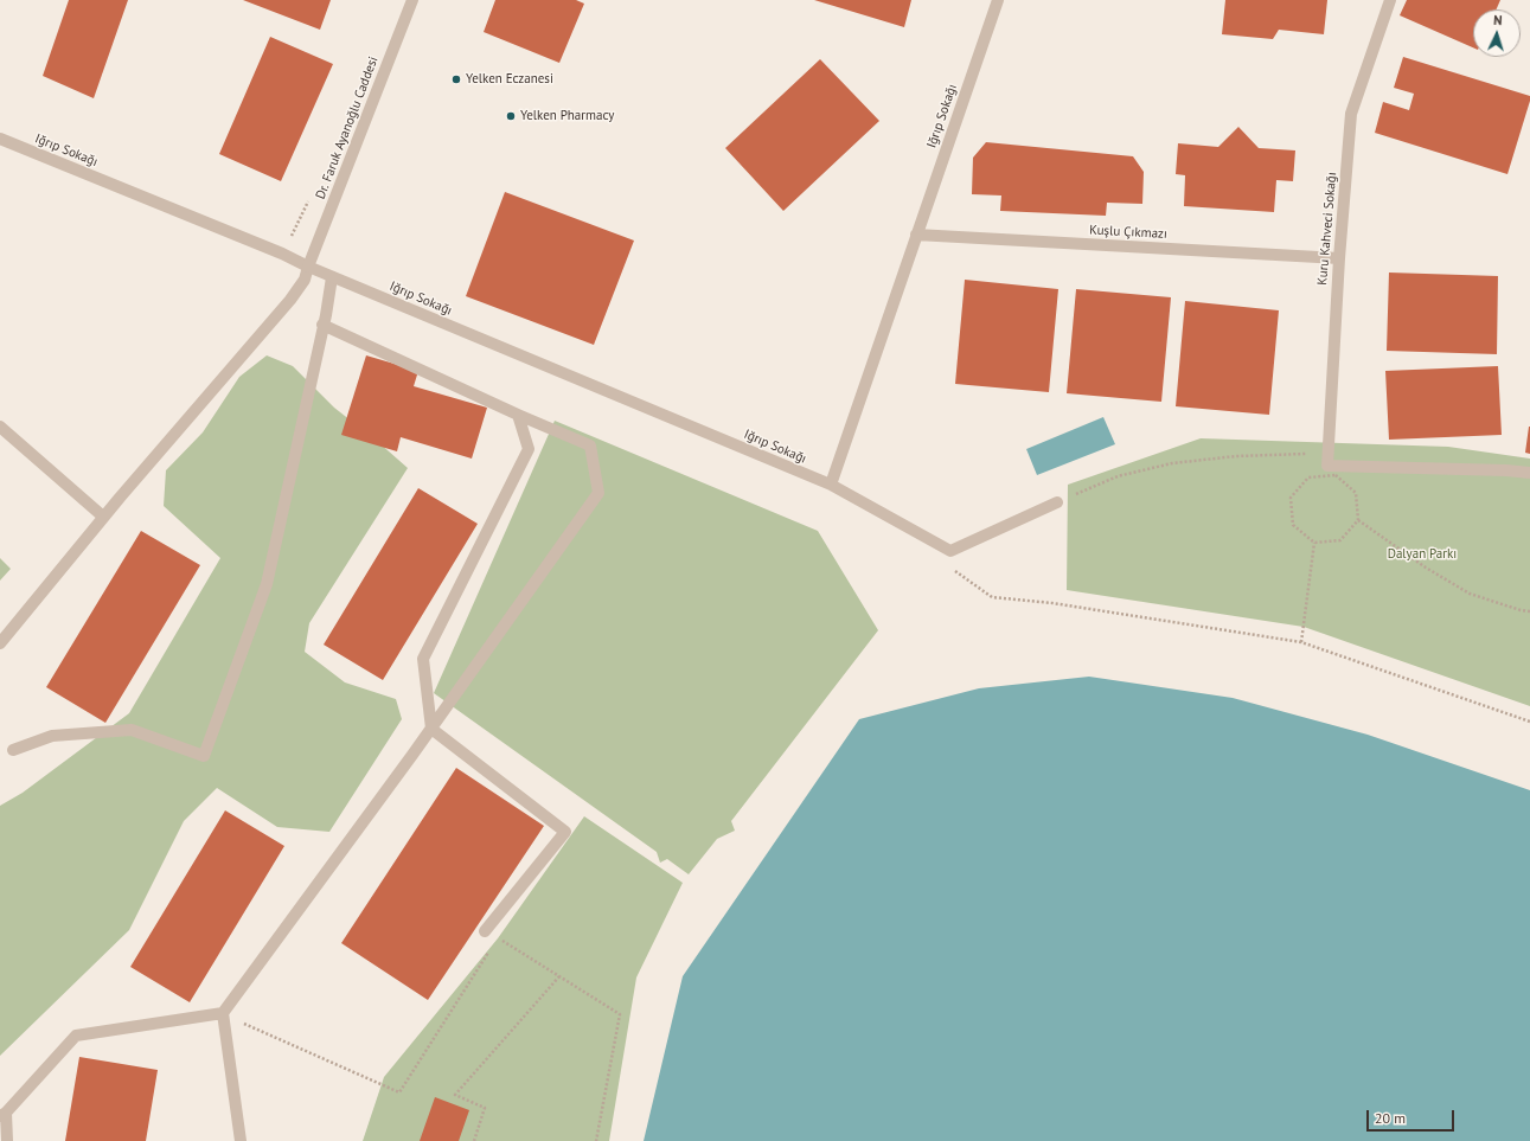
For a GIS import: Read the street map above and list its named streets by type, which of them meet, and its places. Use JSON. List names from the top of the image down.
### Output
{
  "streets": {
    "street": [
      "Iğrıp Sokağı",
      "Dr. Faruk Ayanoğlu Caddesi",
      "Kuru Kahveci Sokağı",
      "Kuşlu Çıkmazı"
    ]
  },
  "crossings": [
    ["Iğrıp Sokağı", "Dr. Faruk Ayanoğlu Caddesi"],
    ["Iğrıp Sokağı", "Kuşlu Çıkmazı"],
    ["Kuru Kahveci Sokağı", "Kuşlu Çıkmazı"]
  ],
  "parks": ["Dalyan Parkı"],
  "places": ["Yelken Eczanesi", "Yelken Pharmacy"],
  "scale_bar": "20 m",
  "north": "top"
}
